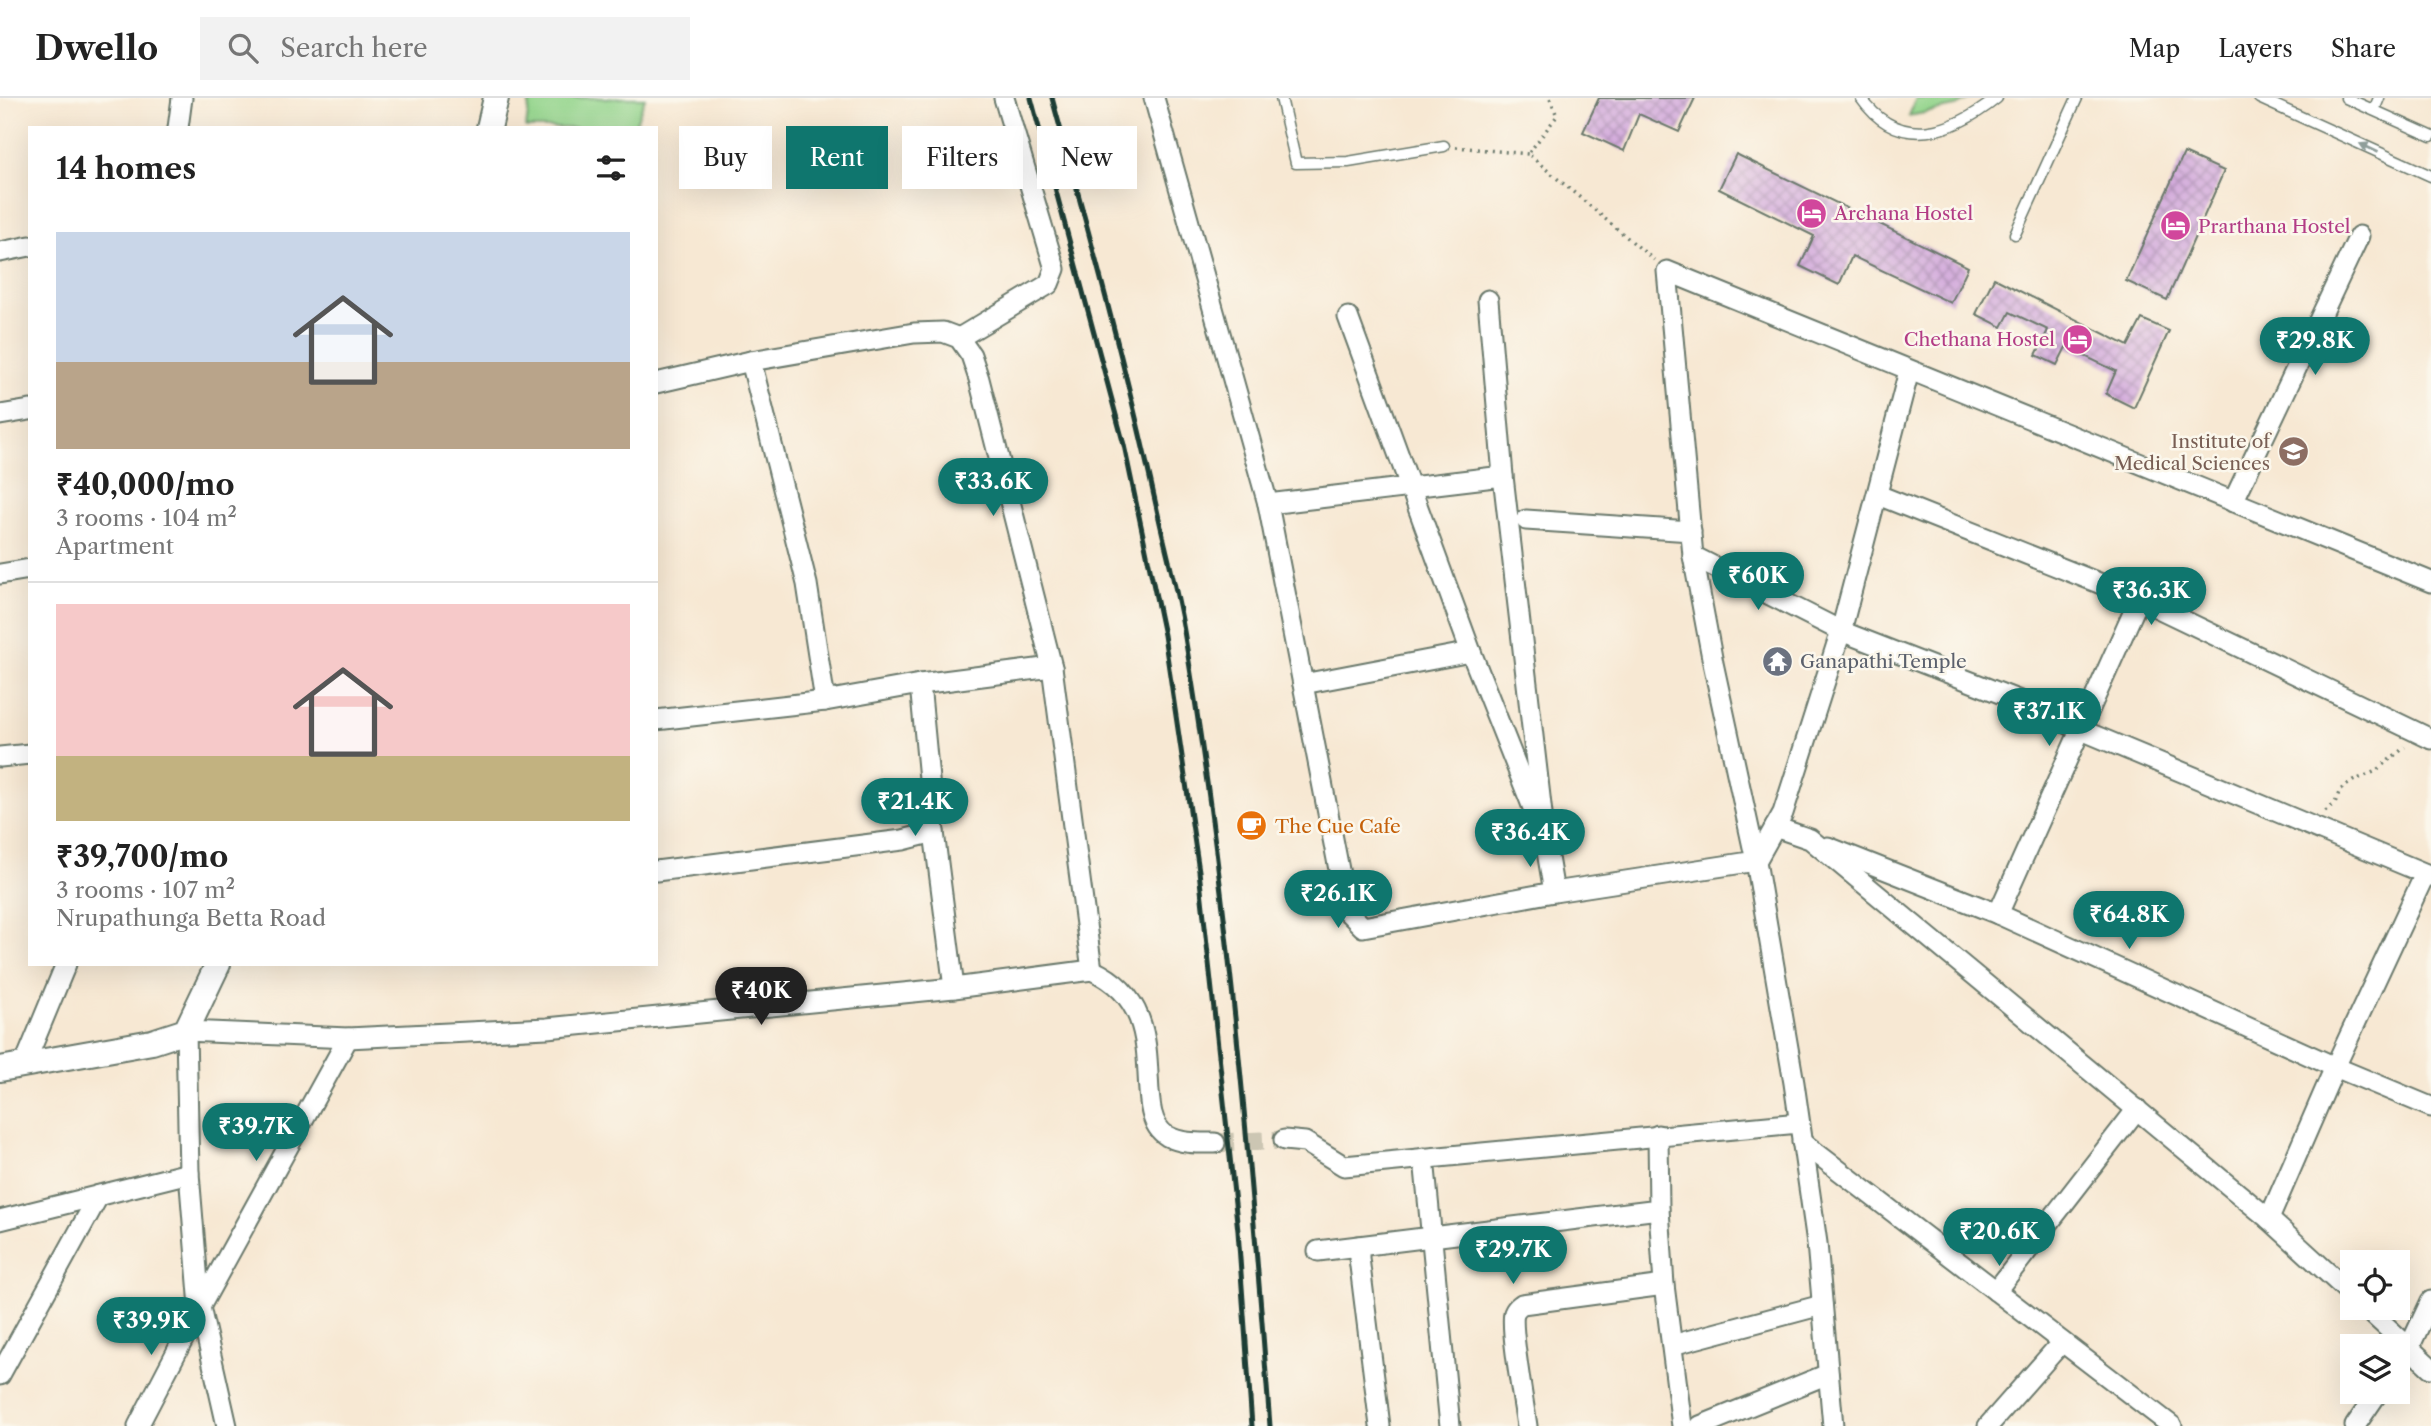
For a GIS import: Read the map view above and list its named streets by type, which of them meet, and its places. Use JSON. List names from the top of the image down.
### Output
{
  "places": {
    "hotel": ["Archana Hostel", "Prarthana Hostel", "Chethana Hostel"],
    "school or university": ["Institute of Medical Sciences"],
    "temple": ["Ganapathi Temple"],
    "cafe": ["The Cue Cafe"]
  },
  "page": {
    "header": "Dwello",
    "search": "Search here",
    "nav": ["Map", "Layers", "Share"],
    "chip": [
      "Buy",
      "Rent",
      "Filters",
      "New"
    ],
    "heading": "14 homes",
    "list": [
      {
        "name": "₹40,000/mo",
        "note": "3 rooms · 104 m² · Apartment"
      },
      {
        "name": "₹39,700/mo",
        "note": "3 rooms · 107 m² · Nrupathunga Betta Road"
      }
    ],
    "price": [
      "₹29.8K",
      "₹33.6K",
      "₹60K",
      "₹36.3K",
      "₹37.1K",
      "₹21.4K",
      "₹36.4K",
      "₹26.1K",
      "₹64.8K",
      "₹40K",
      "₹39.7K",
      "₹20.6K",
      "₹29.7K",
      "₹39.9K"
    ]
  }
}
